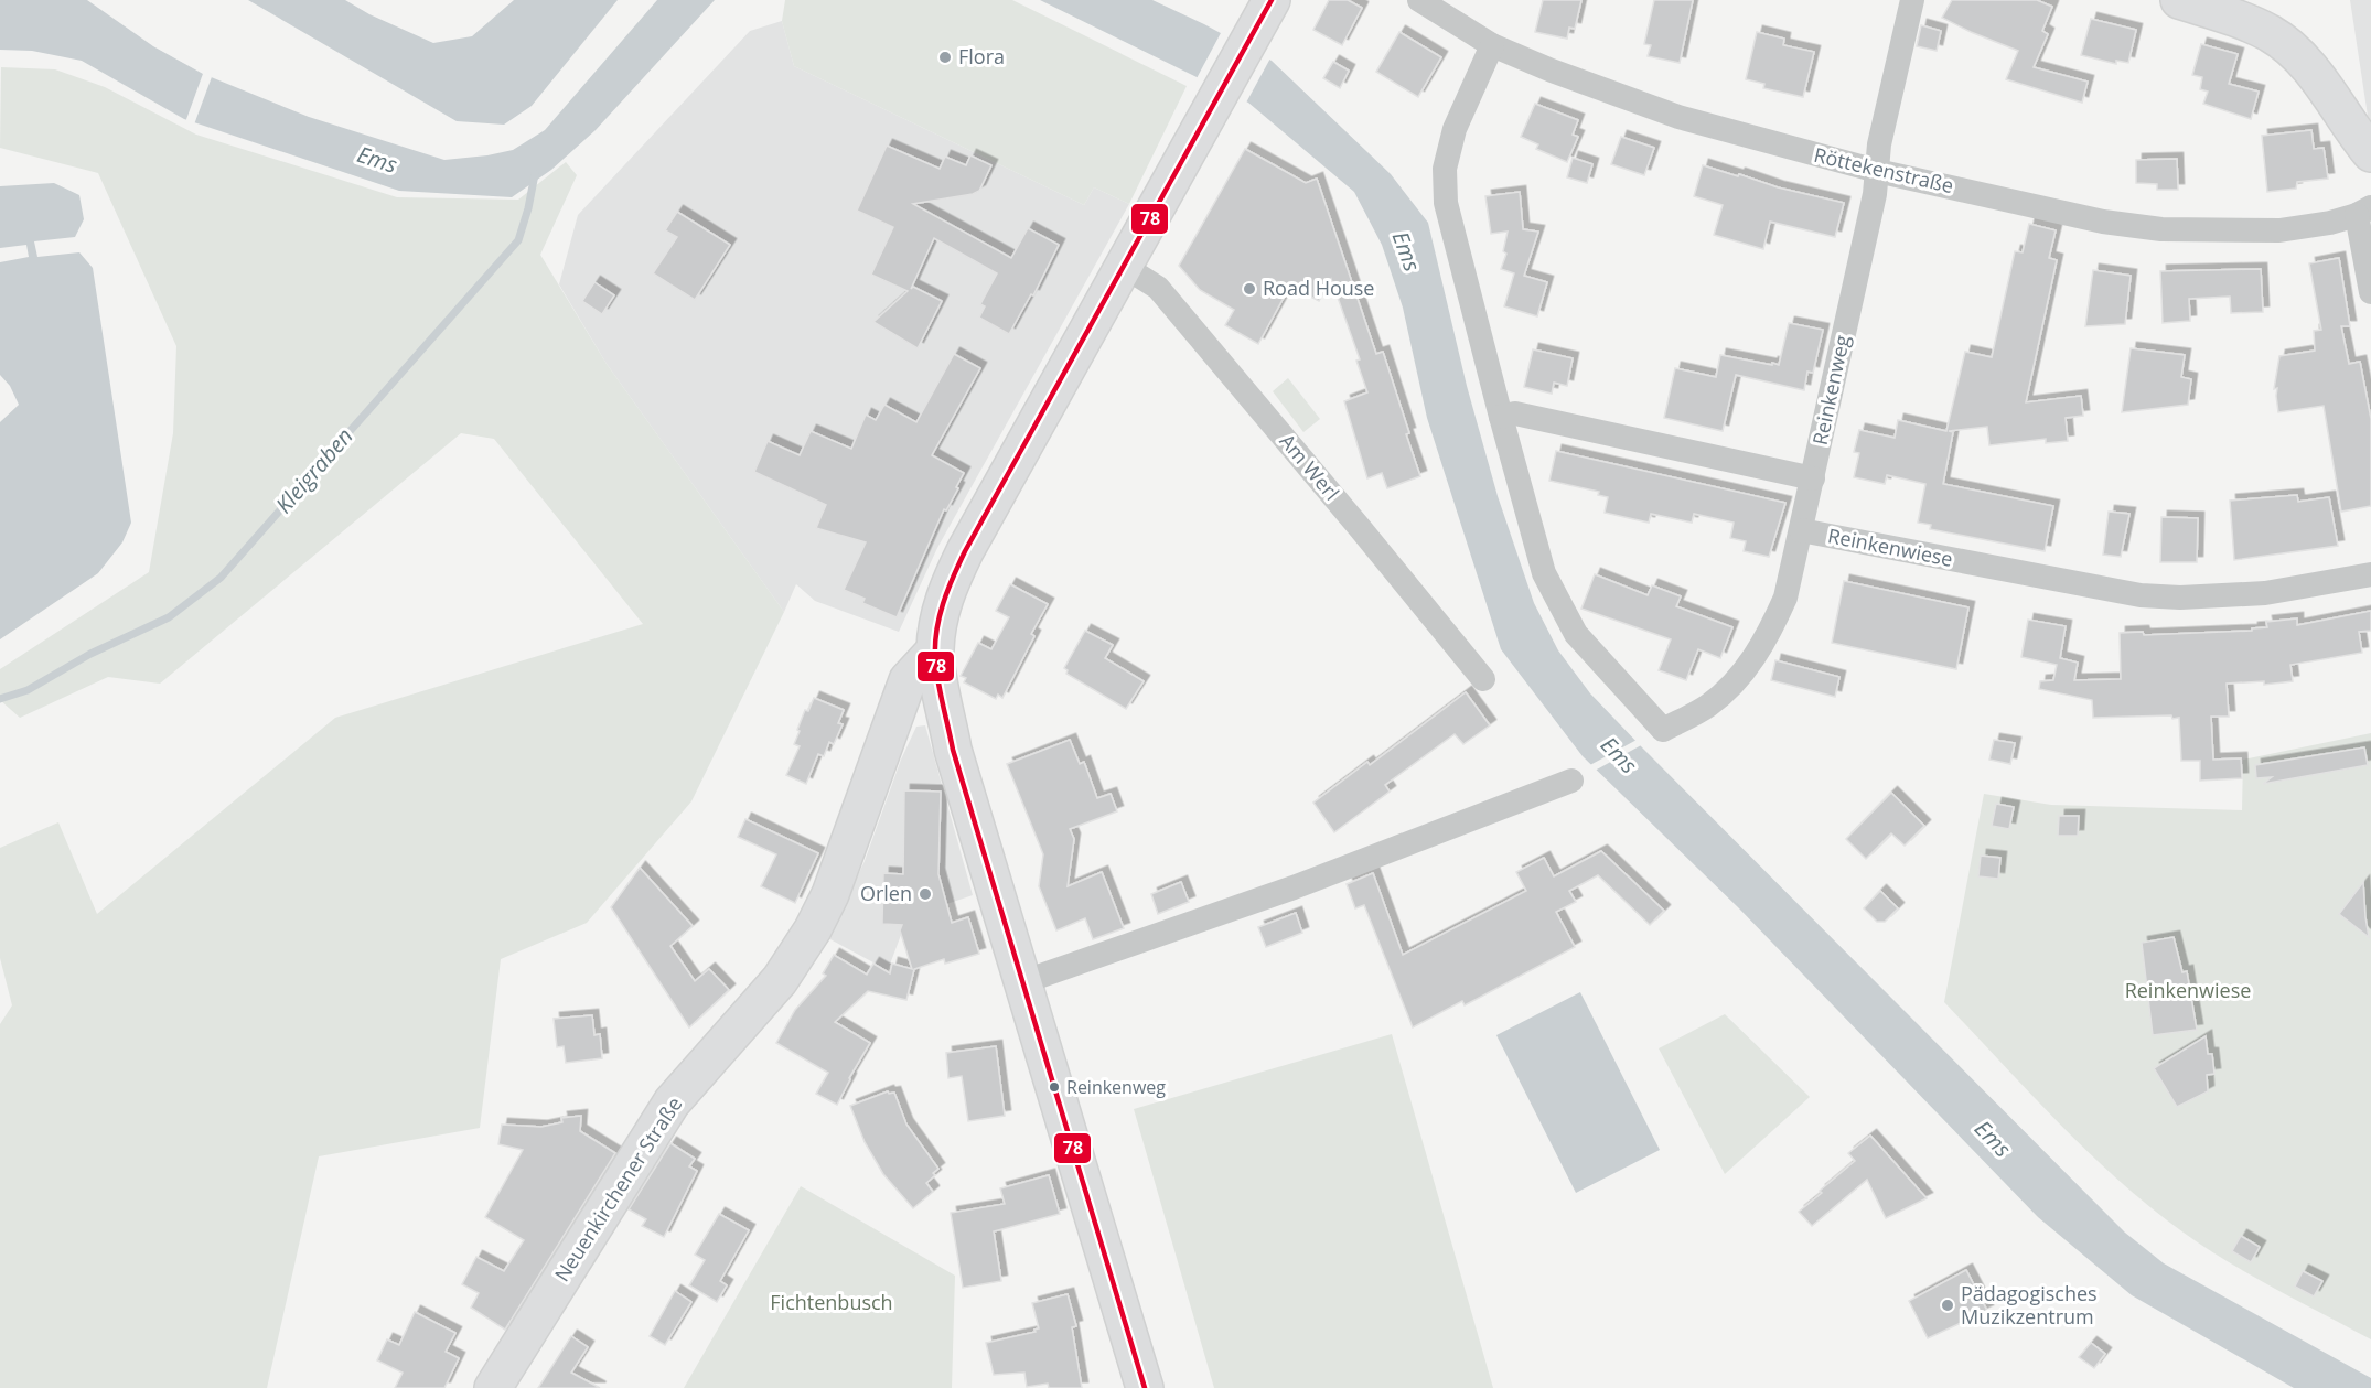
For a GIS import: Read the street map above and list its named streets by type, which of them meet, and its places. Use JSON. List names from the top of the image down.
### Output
{
  "streets": {
    "main road": ["Neuenkirchener Straße"],
    "street": [
      "Röttekenstraße",
      "Reinkenweg",
      "Am Werl",
      "Reinkenwiese"
    ]
  },
  "crossings": [
    ["Röttekenstraße", "Reinkenweg"],
    ["Reinkenweg", "Reinkenwiese"]
  ],
  "water": ["Ems", "Kleigraben"],
  "parks": ["Reinkenwiese", "Fichtenbusch"],
  "places": [
    "Flora",
    "Road House",
    "Orlen",
    "Reinkenweg",
    "Pädagogisches Muzikzentrum"
  ],
  "lines": ["transit line 78"]
}
